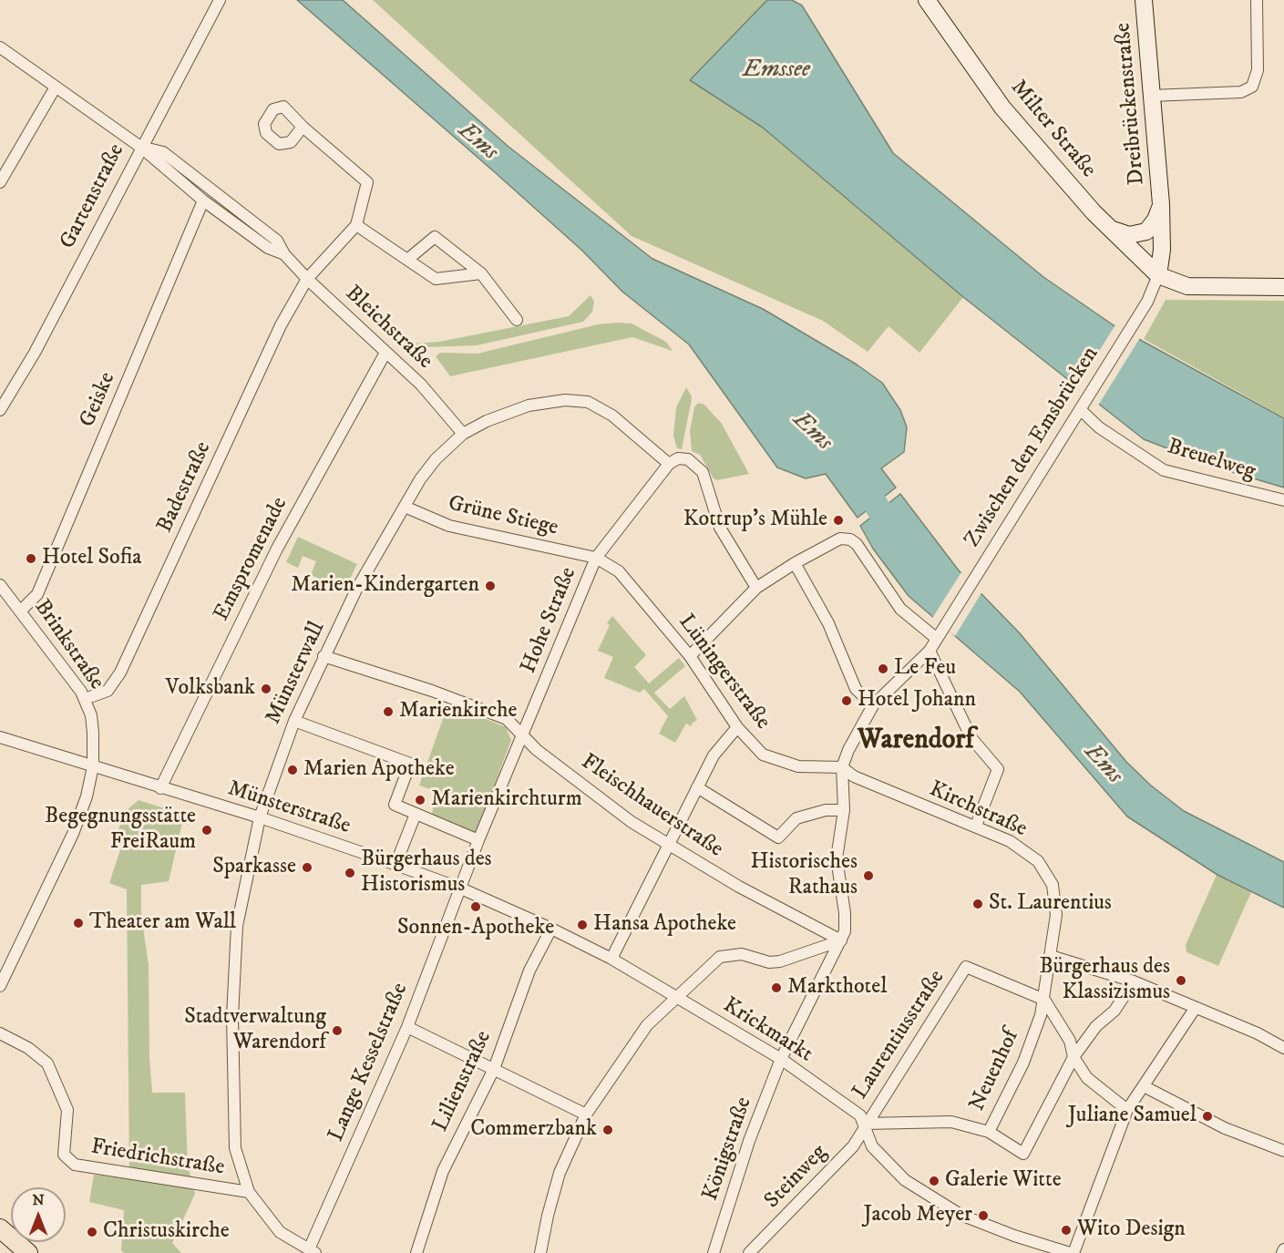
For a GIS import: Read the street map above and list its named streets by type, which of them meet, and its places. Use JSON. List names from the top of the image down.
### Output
{
  "streets": {
    "street": [
      "Dreibrückenstraße",
      "Milter Straße",
      "Gartenstraße",
      "Bleichstraße",
      "Geiske",
      "Zwischen den Emsbrücken",
      "Breuelweg",
      "Badestraße",
      "Grüne Stiege",
      "Emspromenade",
      "Hohe Straße",
      "Brinkstraße",
      "Lüningerstraße",
      "Münsterwall",
      "Fleischhauerstraße",
      "Münsterstraße",
      "Kirchstraße",
      "Krickmarkt",
      "Laurentiusstraße",
      "Lange Kesselstraße",
      "Neuenhof",
      "Lilienstraße",
      "Königstraße",
      "Friedrichstraße",
      "Steinweg"
    ]
  },
  "crossings": [
    ["Dreibrückenstraße", "Milter Straße"],
    ["Dreibrückenstraße", "Zwischen den Emsbrücken"],
    ["Milter Straße", "Zwischen den Emsbrücken"],
    ["Gartenstraße", "Bleichstraße"],
    ["Bleichstraße", "Geiske"],
    ["Bleichstraße", "Badestraße"],
    ["Bleichstraße", "Emspromenade"],
    ["Bleichstraße", "Münsterwall"],
    ["Geiske", "Brinkstraße"],
    ["Zwischen den Emsbrücken", "Breuelweg"],
    ["Zwischen den Emsbrücken", "Lüningerstraße"],
    ["Zwischen den Emsbrücken", "Kirchstraße"],
    ["Zwischen den Emsbrücken", "Königstraße"],
    ["Badestraße", "Brinkstraße"],
    ["Grüne Stiege", "Hohe Straße"],
    ["Grüne Stiege", "Lüningerstraße"],
    ["Grüne Stiege", "Münsterwall"],
    ["Emspromenade", "Münsterstraße"],
    ["Hohe Straße", "Lüningerstraße"],
    ["Hohe Straße", "Münsterwall"],
    ["Hohe Straße", "Fleischhauerstraße"],
    ["Hohe Straße", "Münsterstraße"],
    ["Hohe Straße", "Lange Kesselstraße"],
    ["Brinkstraße", "Münsterstraße"],
    ["Lüningerstraße", "Kirchstraße"],
    ["Lüningerstraße", "Königstraße"],
    ["Münsterwall", "Fleischhauerstraße"],
    ["Münsterwall", "Münsterstraße"],
    ["Münsterwall", "Friedrichstraße"],
    ["Fleischhauerstraße", "Königstraße"],
    ["Münsterstraße", "Krickmarkt"],
    ["Münsterstraße", "Lange Kesselstraße"],
    ["Münsterstraße", "Lilienstraße"],
    ["Kirchstraße", "Laurentiusstraße"],
    ["Kirchstraße", "Neuenhof"],
    ["Kirchstraße", "Königstraße"],
    ["Krickmarkt", "Laurentiusstraße"],
    ["Krickmarkt", "Neuenhof"],
    ["Krickmarkt", "Königstraße"],
    ["Krickmarkt", "Steinweg"],
    ["Laurentiusstraße", "Neuenhof"],
    ["Laurentiusstraße", "Steinweg"],
    ["Neuenhof", "Steinweg"]
  ],
  "districts": ["Warendorf"],
  "water": ["Emssee", "Ems"],
  "places": [
    "Kottrup's Mühle",
    "Hotel Sofia",
    "Marien-Kindergarten",
    "Le Feu",
    "Volksbank",
    "Hotel Johann",
    "Marienkirche",
    "Marien Apotheke",
    "Marienkirchturm",
    "Begegnungsstätte FreiRaum",
    "Sparkasse",
    "Bürgerhaus des Historismus",
    "Historisches Rathaus",
    "St. Laurentius",
    "Sonnen-Apotheke",
    "Theater am Wall",
    "Hansa Apotheke",
    "Bürgerhaus des Klassizismus",
    "Markthotel",
    "Stadtverwaltung Warendorf",
    "Juliane Samuel",
    "Commerzbank",
    "Galerie Witte",
    "Jacob Meyer",
    "Wito Design",
    "Christuskirche"
  ],
  "north": "top"
}
